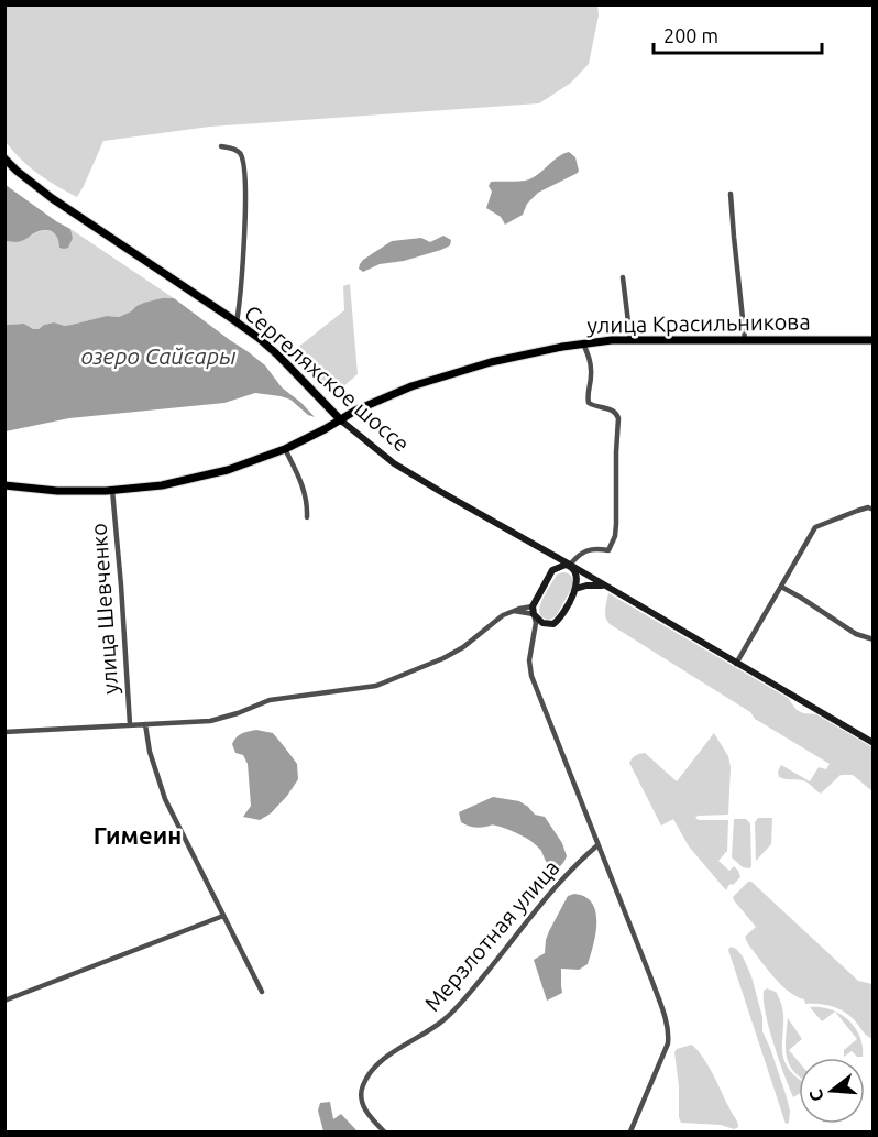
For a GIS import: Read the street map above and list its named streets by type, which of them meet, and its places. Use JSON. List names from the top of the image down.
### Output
{
  "streets": {
    "main road": ["улица Красильникова", "Сергеляхское шоссе"],
    "street": ["улица Шевченко", "Мерзлотная улица"]
  },
  "crossings": [
    ["улица Красильникова", "Сергеляхское шоссе"],
    ["улица Красильникова", "улица Шевченко"]
  ],
  "districts": ["Гимеин"],
  "water": ["озеро Сайсары"],
  "scale_bar": "200 m",
  "north": "left"
}
